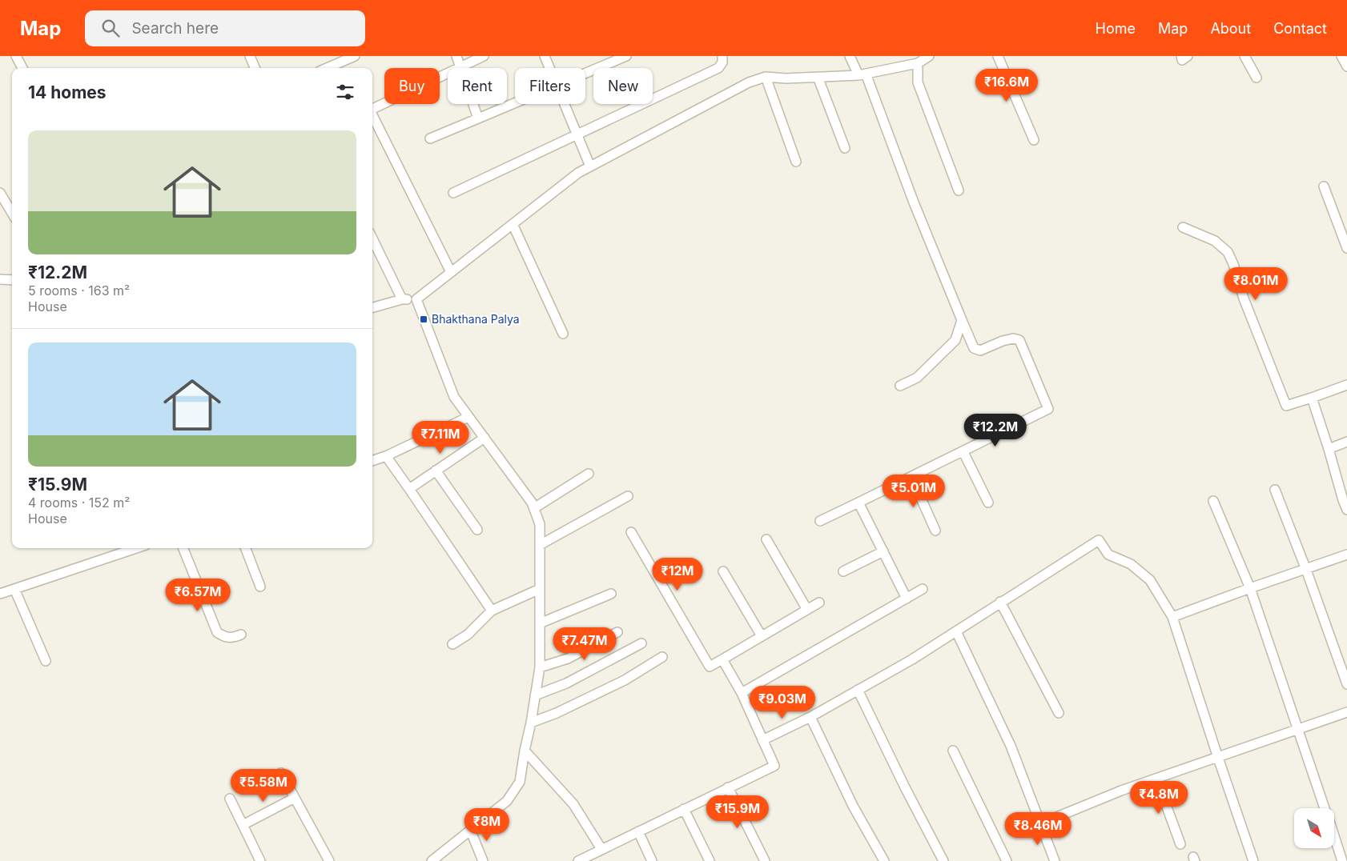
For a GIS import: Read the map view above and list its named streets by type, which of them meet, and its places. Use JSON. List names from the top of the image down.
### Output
{
  "places": {
    "transit": ["Bhakthana Palya"]
  },
  "north": "bottom right",
  "page": {
    "header": "Map",
    "search": "Search here",
    "nav": [
      "Home",
      "Map",
      "About",
      "Contact"
    ],
    "chip": [
      "Buy",
      "Rent",
      "Filters",
      "New"
    ],
    "heading": "14 homes",
    "price": [
      "₹16.6M",
      "₹8.01M",
      "₹12.2M",
      "₹7.11M",
      "₹5.01M",
      "₹12M",
      "₹6.57M",
      "₹7.47M",
      "₹9.03M",
      "₹5.58M",
      "₹4.8M",
      "₹15.9M",
      "₹8M",
      "₹8.46M"
    ],
    "list": [
      {
        "name": "₹12.2M",
        "note": "5 rooms · 163 m² · House"
      },
      {
        "name": "₹15.9M",
        "note": "4 rooms · 152 m² · House"
      }
    ]
  }
}
